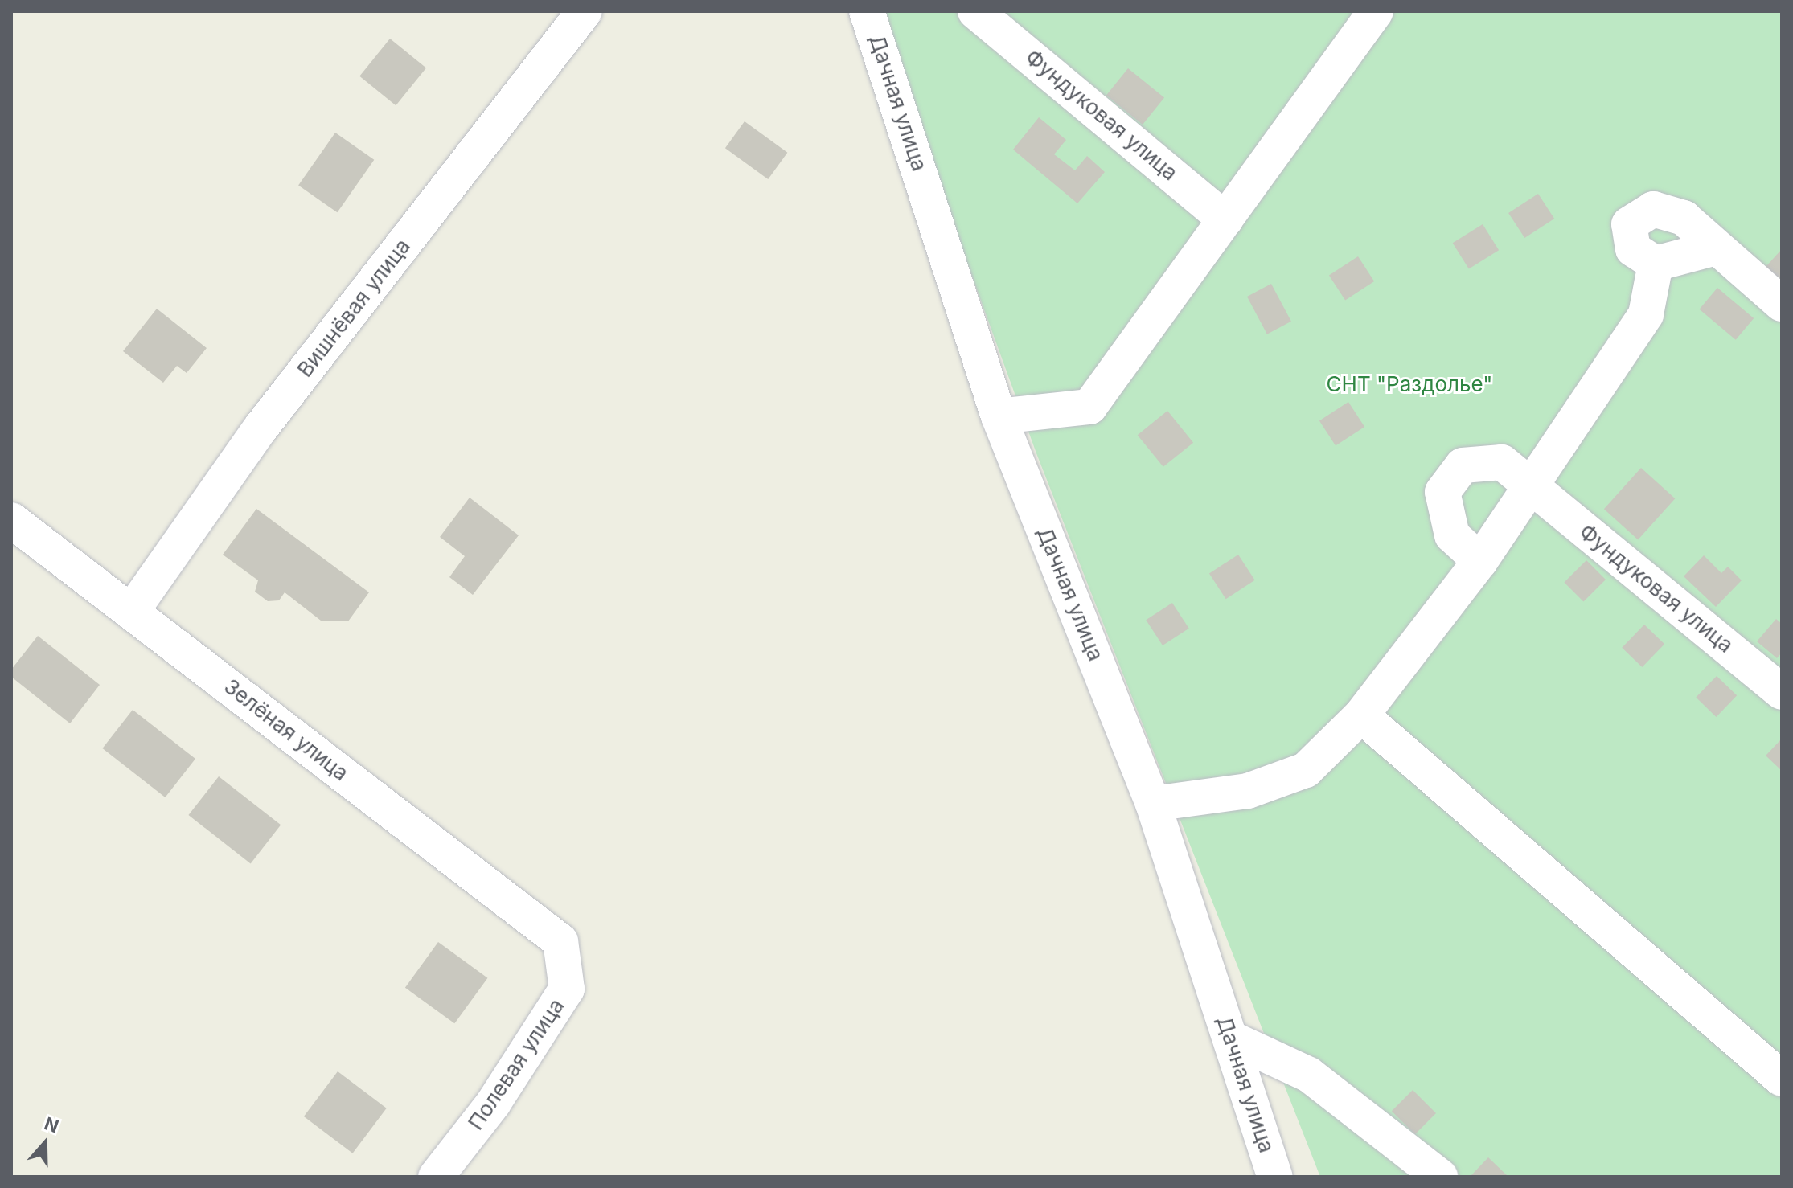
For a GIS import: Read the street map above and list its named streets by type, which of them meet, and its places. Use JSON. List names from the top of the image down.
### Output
{
  "streets": {
    "street": [
      "Дачная улица",
      "Фундуковая улица",
      "Вишнёвая улица",
      "Зелёная улица",
      "Полевая улица"
    ]
  },
  "crossings": [
    ["Вишнёвая улица", "Зелёная улица"],
    ["Зелёная улица", "Полевая улица"]
  ],
  "parks": ["СНТ \"Раздолье\""],
  "north": "top"
}
